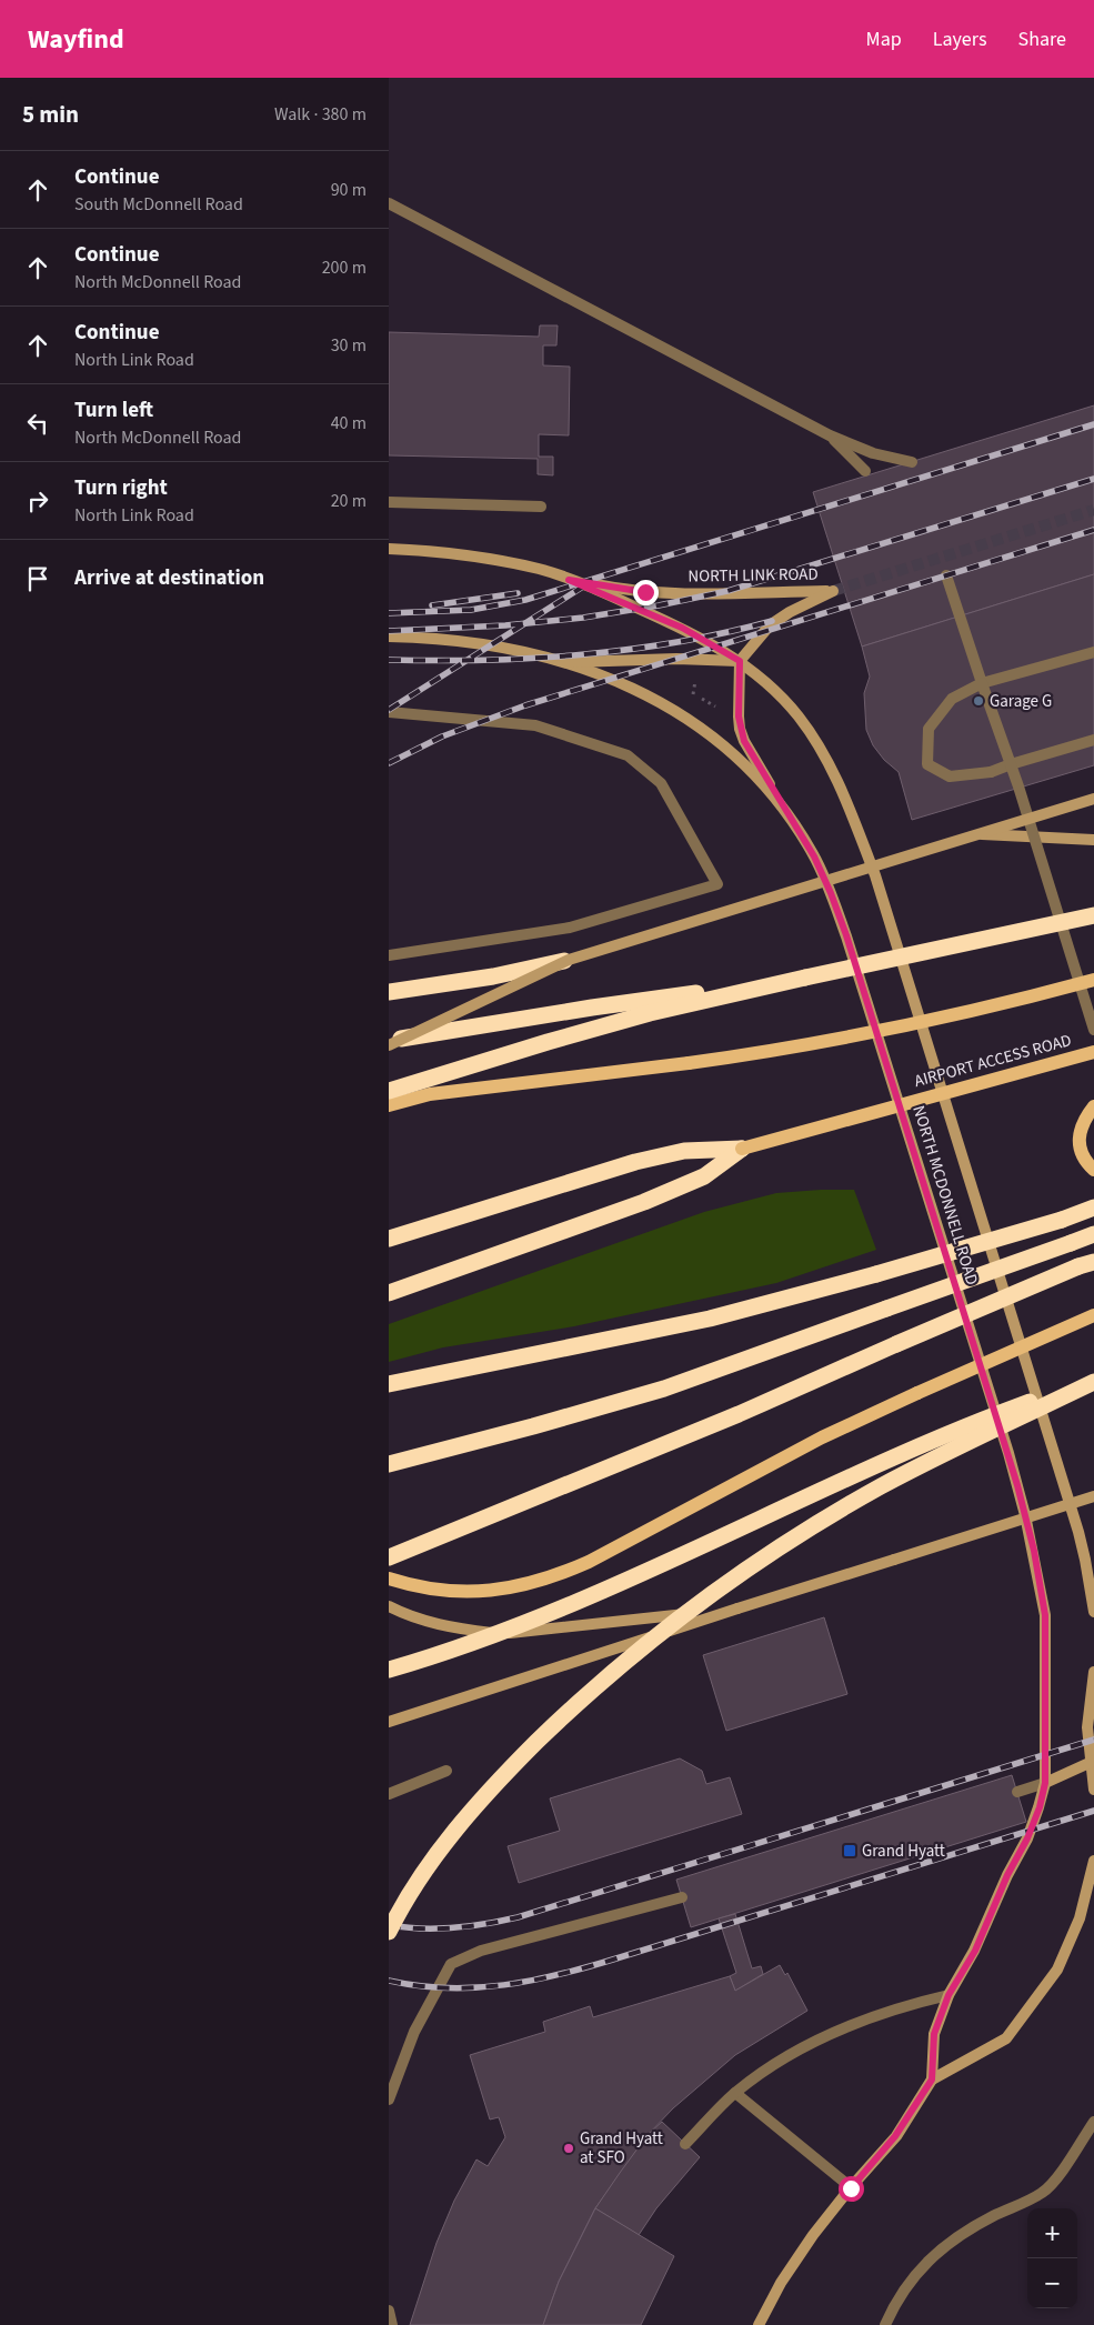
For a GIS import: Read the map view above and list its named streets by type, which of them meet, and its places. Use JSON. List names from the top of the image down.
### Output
{
  "streets": {
    "main road": ["AIRPORT ACCESS ROAD"],
    "street": ["NORTH LINK ROAD", "NORTH MCDONNELL ROAD"]
  },
  "crossings": [
    ["NORTH LINK ROAD", "NORTH MCDONNELL ROAD"]
  ],
  "places": {
    "other": ["Garage G", "Grand Hyatt at SFO"],
    "transit": ["Grand Hyatt"]
  },
  "page": {
    "header": "Wayfind",
    "nav": ["Map", "Layers", "Share"],
    "heading": ["5 min", "Walk · 380 m"],
    "list": [
      ["Continue", "South McDonnell Road", "90 m"],
      ["Continue", "North McDonnell Road", "200 m"],
      ["Continue", "North Link Road", "30 m"],
      ["Turn left", "North McDonnell Road", "40 m"],
      ["Turn right", "North Link Road", "20 m"],
      "Arrive at destination"
    ],
    "map_buttons": ["+", "−"]
  }
}
